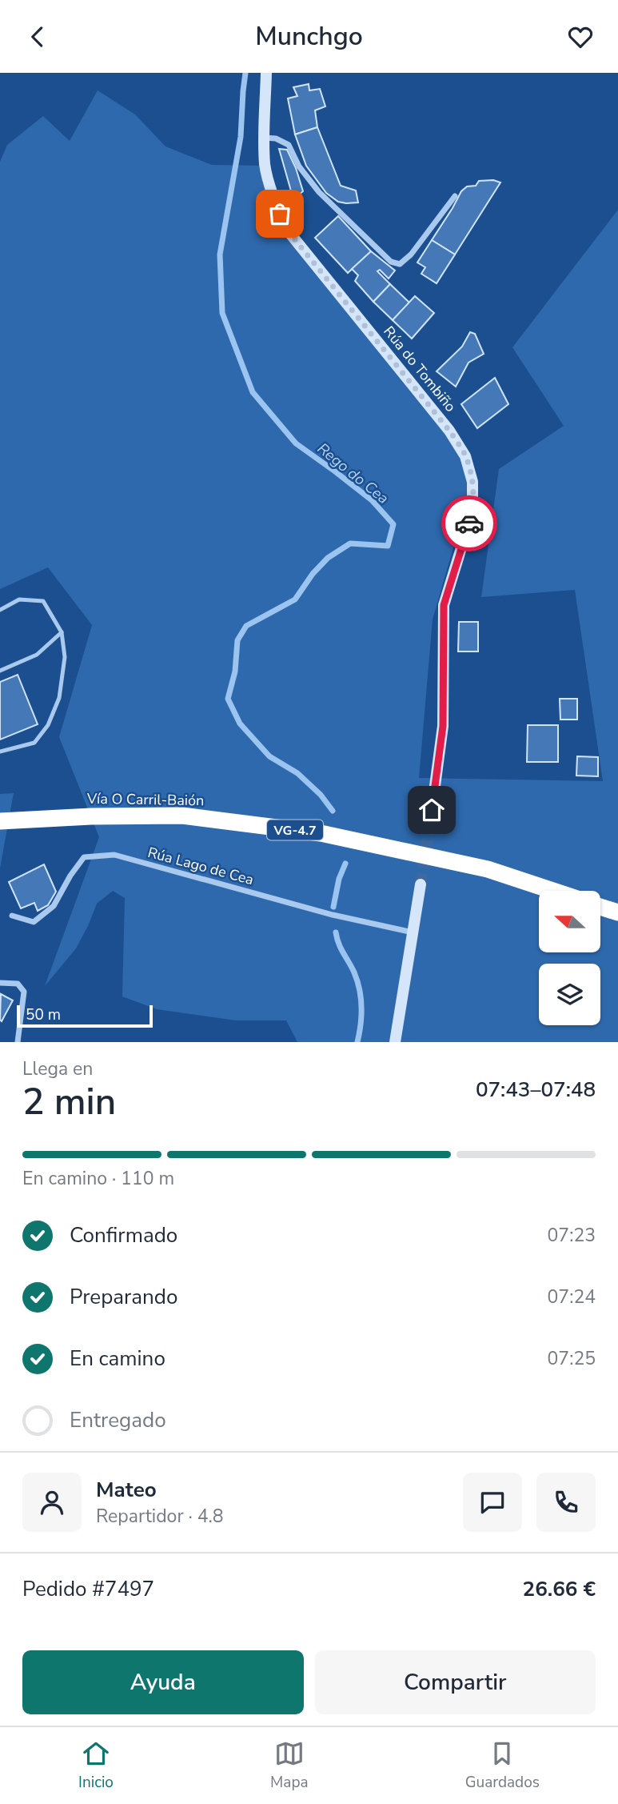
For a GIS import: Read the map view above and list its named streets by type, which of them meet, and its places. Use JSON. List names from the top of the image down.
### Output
{
  "streets": {
    "highway": ["Vía O Carril-Baión", "VG-4.7"],
    "street": ["Rúa do Tombiño", "Rúa Lago de Cea"]
  },
  "water": ["Rego do Cea"],
  "scale_bar": "50 m",
  "north": "left",
  "page": {
    "header": "Munchgo",
    "scale": "50 m",
    "heading": ["2 min", "Llega en", "07:43–07:48"],
    "panel": [
      "Mateo",
      "Repartidor · 4.8",
      "Pedido #7497",
      "26.66 €"
    ],
    "bar": "En camino · 110 m",
    "list": [
      ["Confirmado", "07:23"],
      ["Preparando", "07:24"],
      ["En camino", "07:25"],
      "Entregado"
    ],
    "buttons": ["Ayuda", "Compartir"],
    "tabs": ["Inicio", "Mapa", "Guardados"]
  }
}
